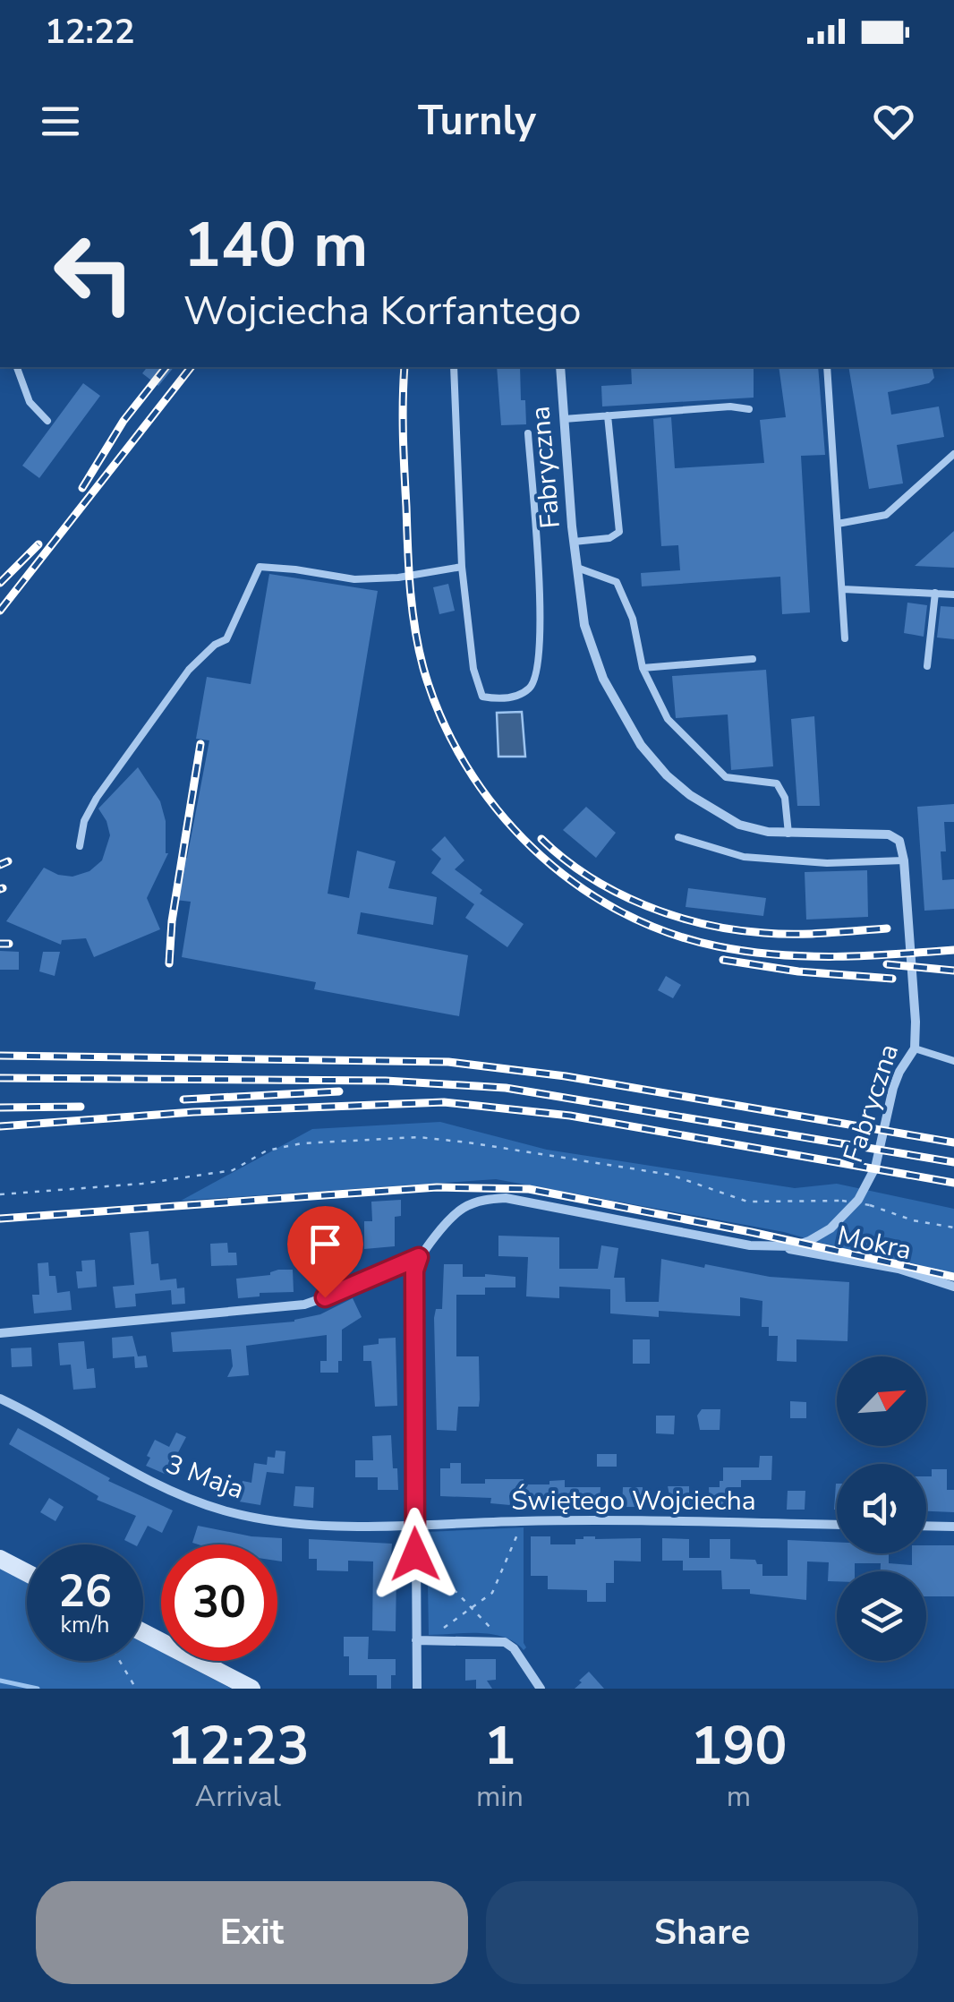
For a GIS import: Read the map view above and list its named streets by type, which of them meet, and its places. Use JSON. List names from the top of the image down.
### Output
{
  "streets": {
    "street": [
      "Fabryczna",
      "Mokra",
      "3 Maja",
      "Świętego Wojciecha"
    ]
  },
  "crossings": [
    ["Fabryczna", "Mokra"],
    ["3 Maja", "Świętego Wojciecha"]
  ],
  "north": "top right",
  "page": {
    "status": "12:22",
    "header": "Turnly",
    "turn": ["140 m", "Wojciecha Korfantego"],
    "speed": "26 km/h",
    "limit": "30",
    "eta": [
      "12:23",
      "Arrival",
      "1",
      "min",
      "190",
      "m"
    ],
    "buttons": ["Exit", "Share"]
  }
}
